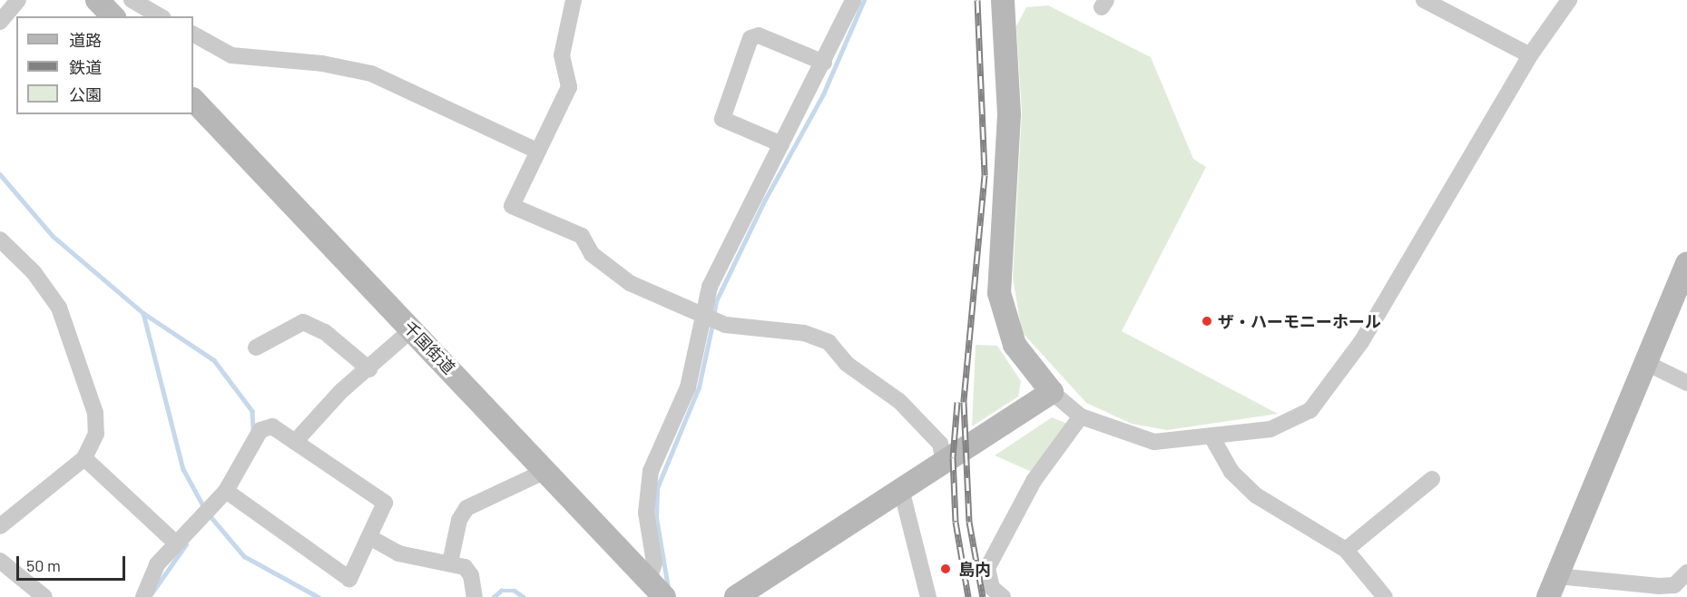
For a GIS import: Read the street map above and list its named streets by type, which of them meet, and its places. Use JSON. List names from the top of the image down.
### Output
{
  "streets": {
    "street": ["千国街道"]
  },
  "places": ["ザ・ハーモニーホール", "島内"],
  "legend": ["道路", "鉄道", "公園"],
  "scale_bar": "50 m"
}
